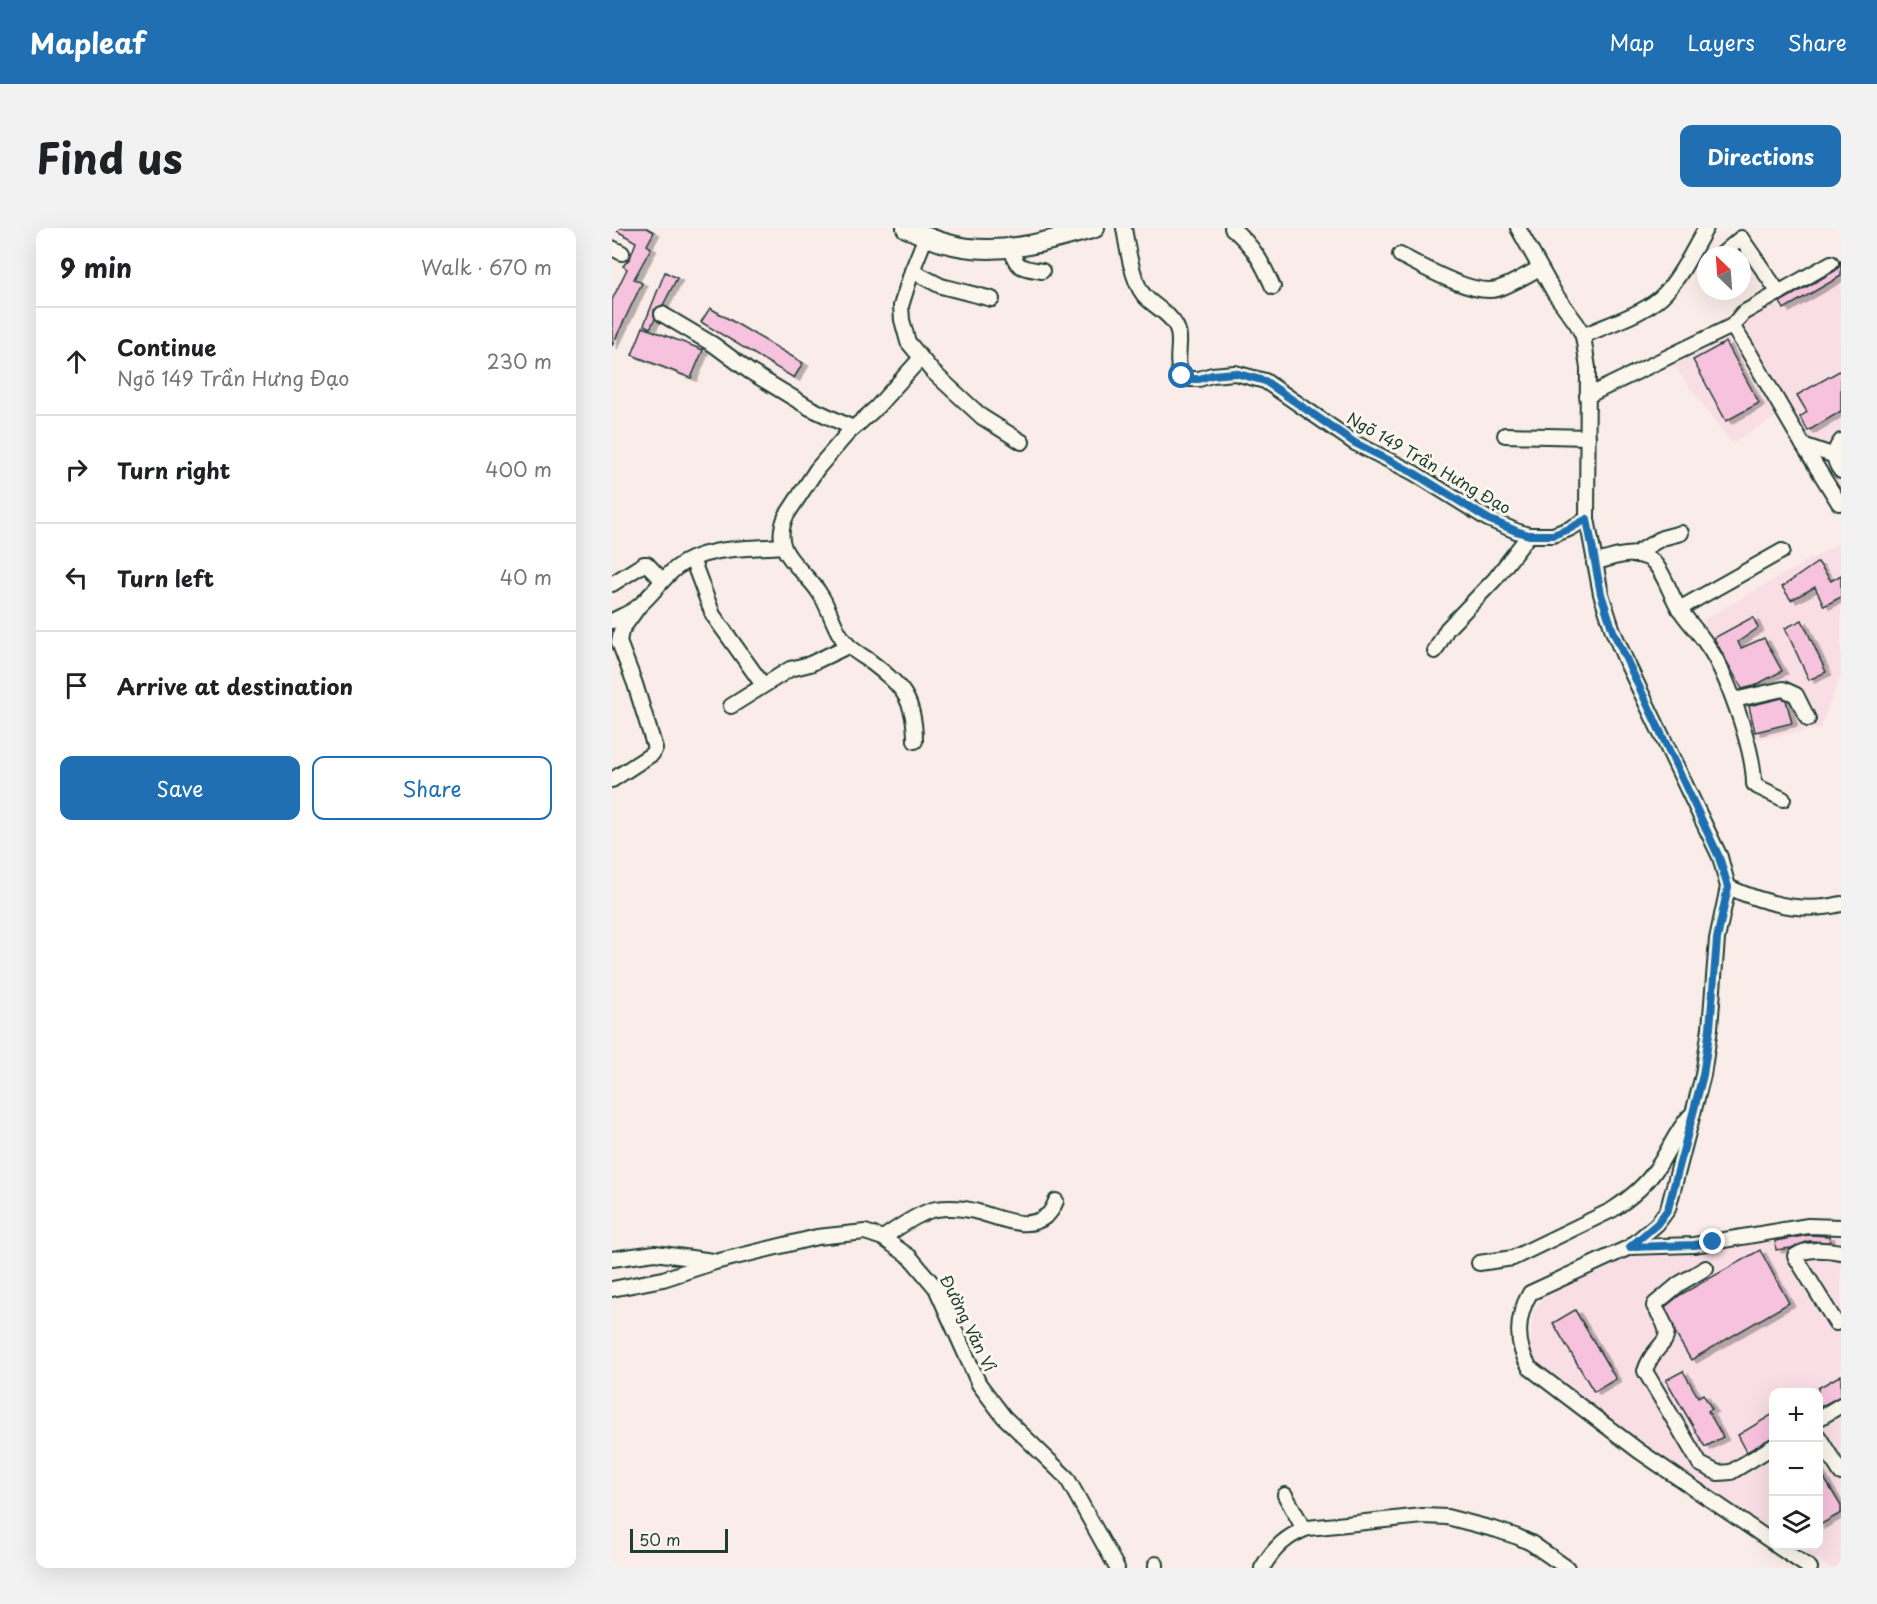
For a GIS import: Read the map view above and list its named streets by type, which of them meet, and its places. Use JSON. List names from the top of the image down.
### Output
{
  "streets": {
    "street": ["Ngõ 149 Trần Hưng Đạo", "Đường Văn Vỉ"]
  },
  "scale_bar": "50 m",
  "north": "top left",
  "page": {
    "header": "Mapleaf",
    "nav": ["Map", "Layers", "Share"],
    "title": "Find us",
    "buttons": [
      "Directions",
      ["Save", "Share"]
    ],
    "heading": ["9 min", "Walk · 670 m"],
    "list": [
      ["Continue", "Ngõ 149 Trần Hưng Đạo", "230 m"],
      ["Turn right", "400 m"],
      ["Turn left", "40 m"],
      "Arrive at destination"
    ],
    "map_buttons": ["+", "−"],
    "scale": "50 m"
  }
}
